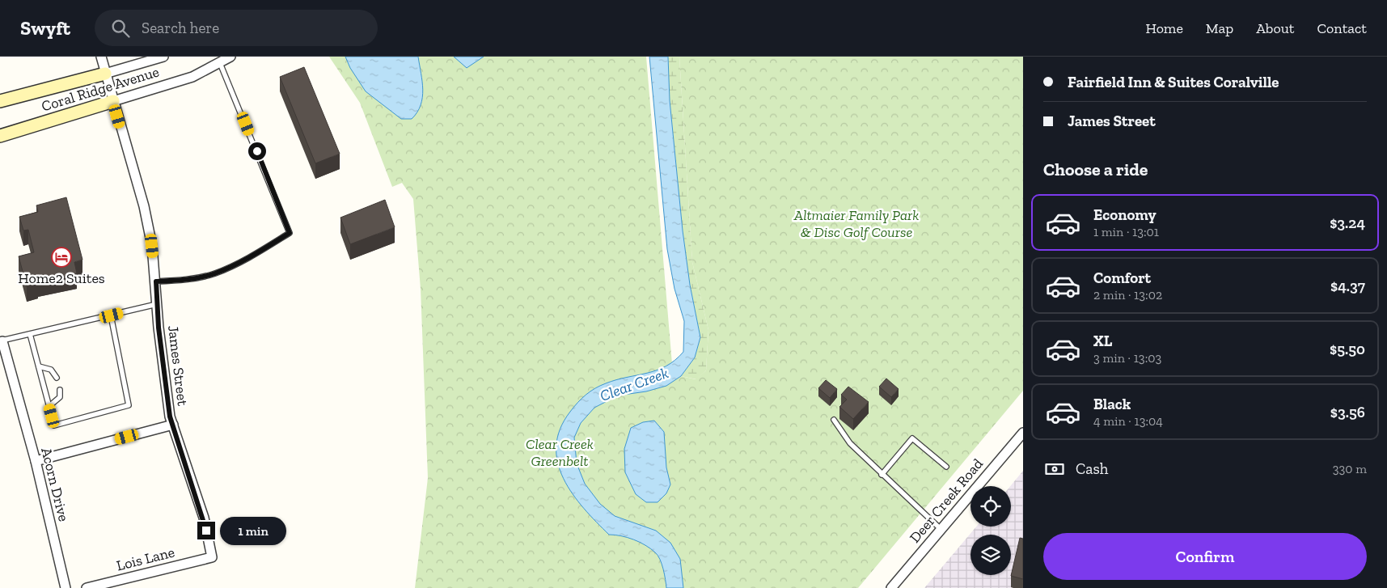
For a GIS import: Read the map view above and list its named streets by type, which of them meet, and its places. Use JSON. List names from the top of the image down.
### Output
{
  "streets": {
    "street": [
      "Coral Ridge Avenue",
      "James Street",
      "Acorn Drive",
      "Deer Creek Road",
      "Lois Lane"
    ]
  },
  "crossings": [
    ["Coral Ridge Avenue", "James Street"],
    ["James Street", "Lois Lane"]
  ],
  "water": ["Clear Creek"],
  "parks": ["Altmaier Family Park & Disc Golf Course", "Clear Creek Greenbelt"],
  "places": {
    "hotel": ["Home2 Suites"]
  },
  "page": {
    "header": "Swyft",
    "search": "Search here",
    "nav": [
      "Home",
      "Map",
      "About",
      "Contact"
    ],
    "banner": ["Fairfield Inn & Suites Coralville", "James Street"],
    "heading": "Choose a ride",
    "list": [
      {
        "name": "Economy",
        "note": "1 min · 13:01",
        "value": "$3.24"
      },
      {
        "name": "Comfort",
        "note": "2 min · 13:02",
        "value": "$4.37"
      },
      {
        "name": "XL",
        "note": "3 min · 13:03",
        "value": "$5.50"
      },
      {
        "name": "Black",
        "note": "4 min · 13:04",
        "value": "$3.56"
      }
    ],
    "pay": ["Cash", "330 m"],
    "bubble": "1 min",
    "buttons": "Confirm"
  }
}
